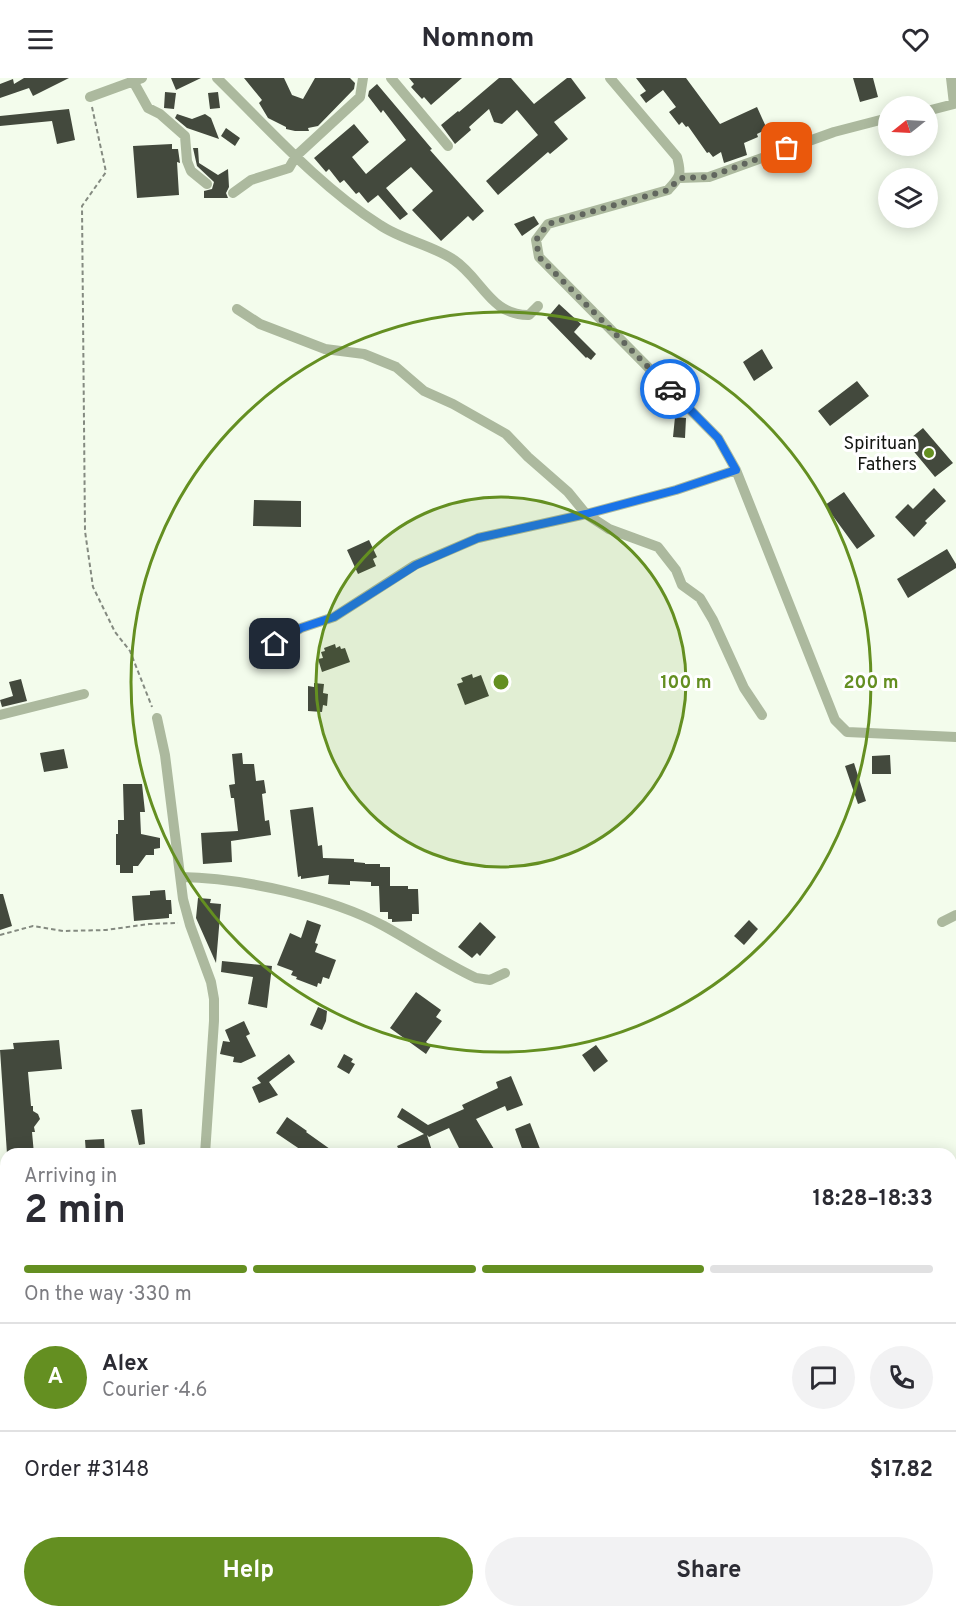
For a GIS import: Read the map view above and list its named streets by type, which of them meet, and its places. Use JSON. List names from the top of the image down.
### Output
{
  "places": ["Spirituan Fathers"],
  "north": "left",
  "page": {
    "header": "Nomnom",
    "heading": ["2 min", "Arriving in", "18:28–18:33"],
    "panel": [
      "Alex",
      "Courier · 4.6",
      "Order #3148",
      "$17.82"
    ],
    "bar": "On the way · 330 m",
    "round": "A",
    "buttons": ["Help", "Share"]
  },
  "rings": ["100 m", "200 m"]
}
